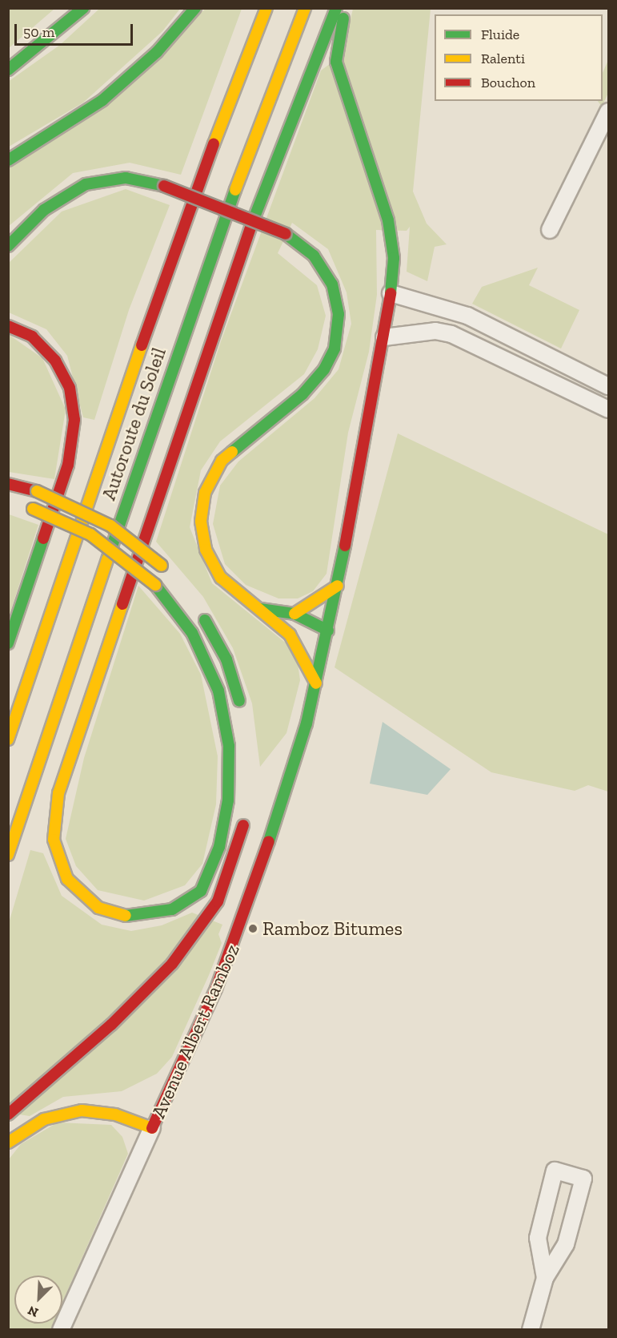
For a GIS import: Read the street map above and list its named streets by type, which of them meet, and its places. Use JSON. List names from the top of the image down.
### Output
{
  "streets": {
    "main road": ["Autoroute du Soleil", "Avenue Albert Ramboz"]
  },
  "places": ["Ramboz Bitumes"],
  "legend": ["Fluide", "Ralenti", "Bouchon"],
  "scale_bar": "50 m",
  "north": "bottom left"
}
